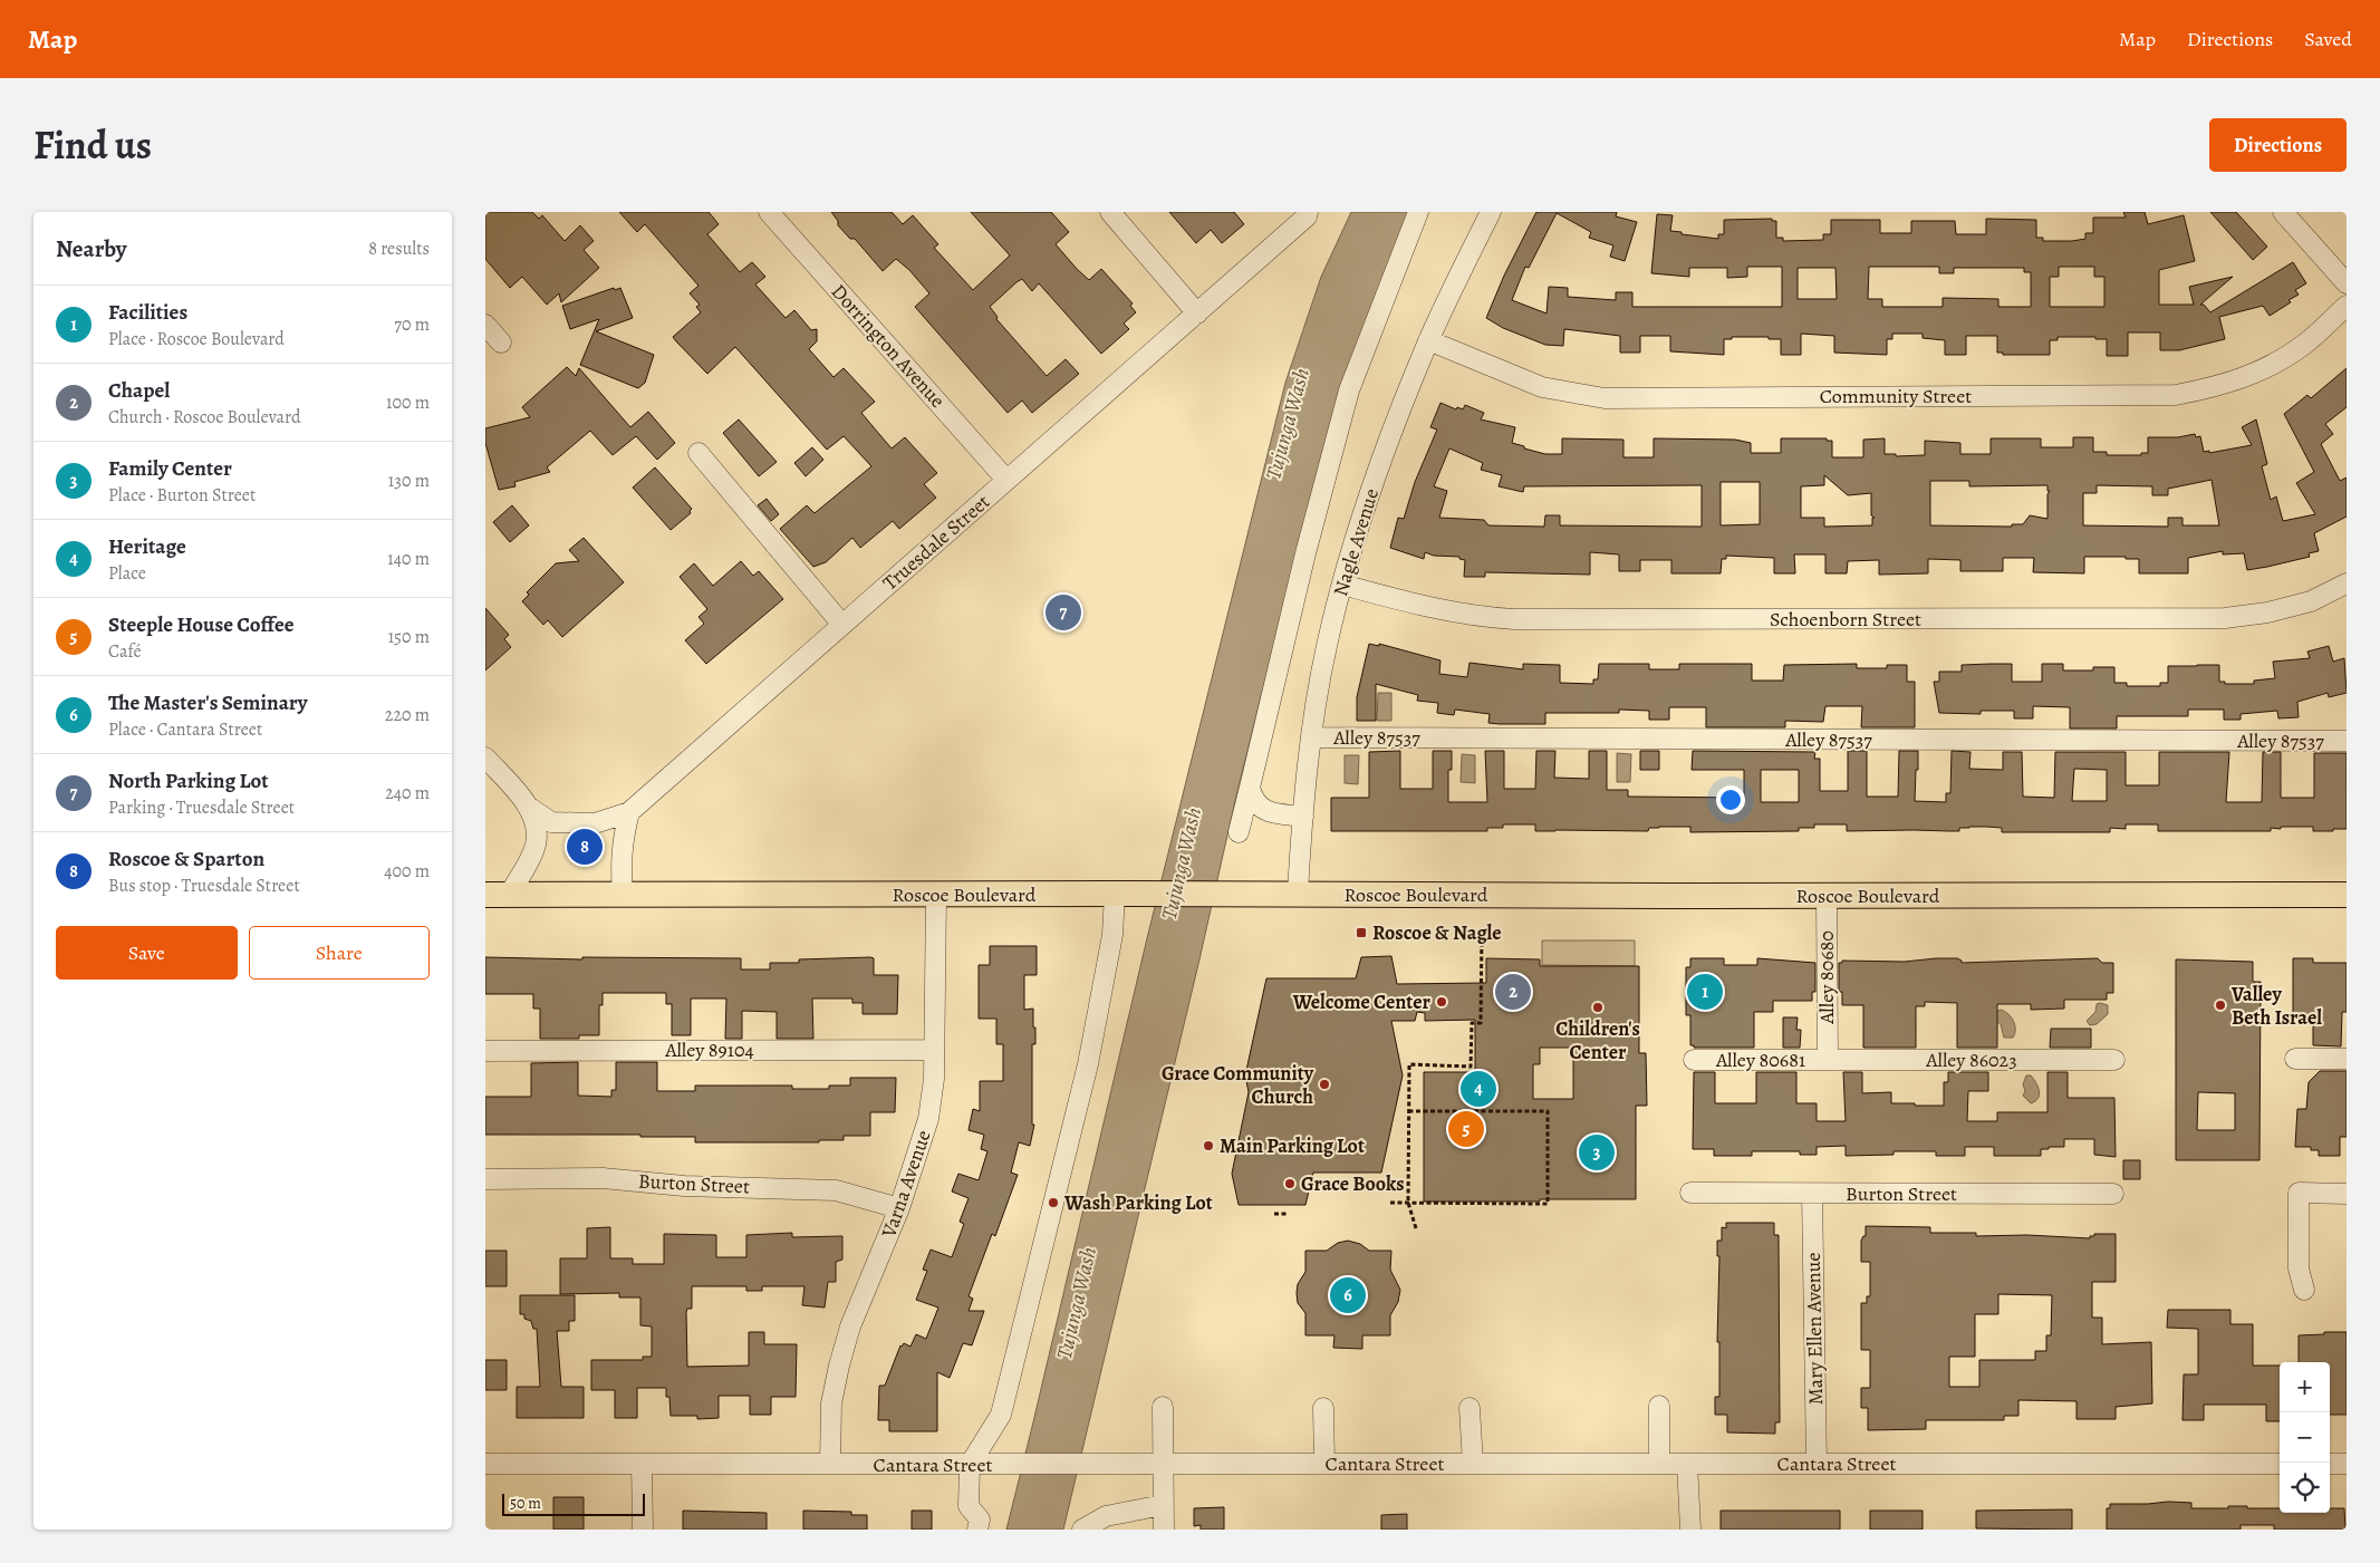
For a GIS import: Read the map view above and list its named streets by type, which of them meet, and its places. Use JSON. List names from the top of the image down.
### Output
{
  "streets": {
    "main road": ["Roscoe Boulevard"],
    "street": [
      "Dorrington Avenue",
      "Community Street",
      "Truesdale Street",
      "Nagle Avenue",
      "Schoenborn Street",
      "Alley 87537",
      "Alley 80680",
      "Alley 89104",
      "Alley 80681",
      "Alley 86023",
      "Burton Street",
      "Varna Avenue",
      "Mary Ellen Avenue",
      "Cantara Street"
    ]
  },
  "crossings": [
    ["Dorrington Avenue", "Truesdale Street"],
    ["Community Street", "Nagle Avenue"],
    ["Nagle Avenue", "Schoenborn Street"],
    ["Nagle Avenue", "Alley 87537"],
    ["Nagle Avenue", "Roscoe Boulevard"],
    ["Roscoe Boulevard", "Alley 80680"],
    ["Roscoe Boulevard", "Varna Avenue"],
    ["Alley 80680", "Alley 80681"],
    ["Alley 80680", "Alley 86023"],
    ["Alley 89104", "Varna Avenue"],
    ["Alley 80681", "Alley 86023"],
    ["Burton Street", "Varna Avenue"],
    ["Burton Street", "Mary Ellen Avenue"],
    ["Varna Avenue", "Cantara Street"],
    ["Mary Ellen Avenue", "Cantara Street"]
  ],
  "water": ["Tujunga Wash"],
  "places": {
    "transit": ["Roscoe & Nagle"],
    "other": [
      "Welcome Center",
      "Valley Beth Israel",
      "Children's Center",
      "Grace Community Church",
      "Main Parking Lot",
      "Grace Books",
      "Wash Parking Lot"
    ]
  },
  "scale_bar": "50 m",
  "page": {
    "header": "Map",
    "nav": ["Map", "Directions", "Saved"],
    "title": "Find us",
    "buttons": [
      "Directions",
      ["Save", "Share"]
    ],
    "heading": ["Nearby", "8 results"],
    "list": [
      {
        "mark": "1",
        "name": "Facilities",
        "note": "Place · Roscoe Boulevard",
        "value": "70 m"
      },
      {
        "mark": "2",
        "name": "Chapel",
        "note": "Church · Roscoe Boulevard",
        "value": "100 m"
      },
      {
        "mark": "3",
        "name": "Family Center",
        "note": "Place · Burton Street",
        "value": "130 m"
      },
      {
        "mark": "4",
        "name": "Heritage",
        "note": "Place",
        "value": "140 m"
      },
      {
        "mark": "5",
        "name": "Steeple House Coffee",
        "note": "Café",
        "value": "150 m"
      },
      {
        "mark": "6",
        "name": "The Master's Seminary",
        "note": "Place · Cantara Street",
        "value": "220 m"
      },
      {
        "mark": "7",
        "name": "North Parking Lot",
        "note": "Parking · Truesdale Street",
        "value": "240 m"
      },
      {
        "mark": "8",
        "name": "Roscoe & Sparton",
        "note": "Bus stop · Truesdale Street",
        "value": "400 m"
      }
    ],
    "pins": [
      "7",
      "8",
      "1",
      "2",
      "4",
      "5",
      "3",
      "6"
    ],
    "map_buttons": ["+", "−"],
    "scale": "50 m"
  }
}
